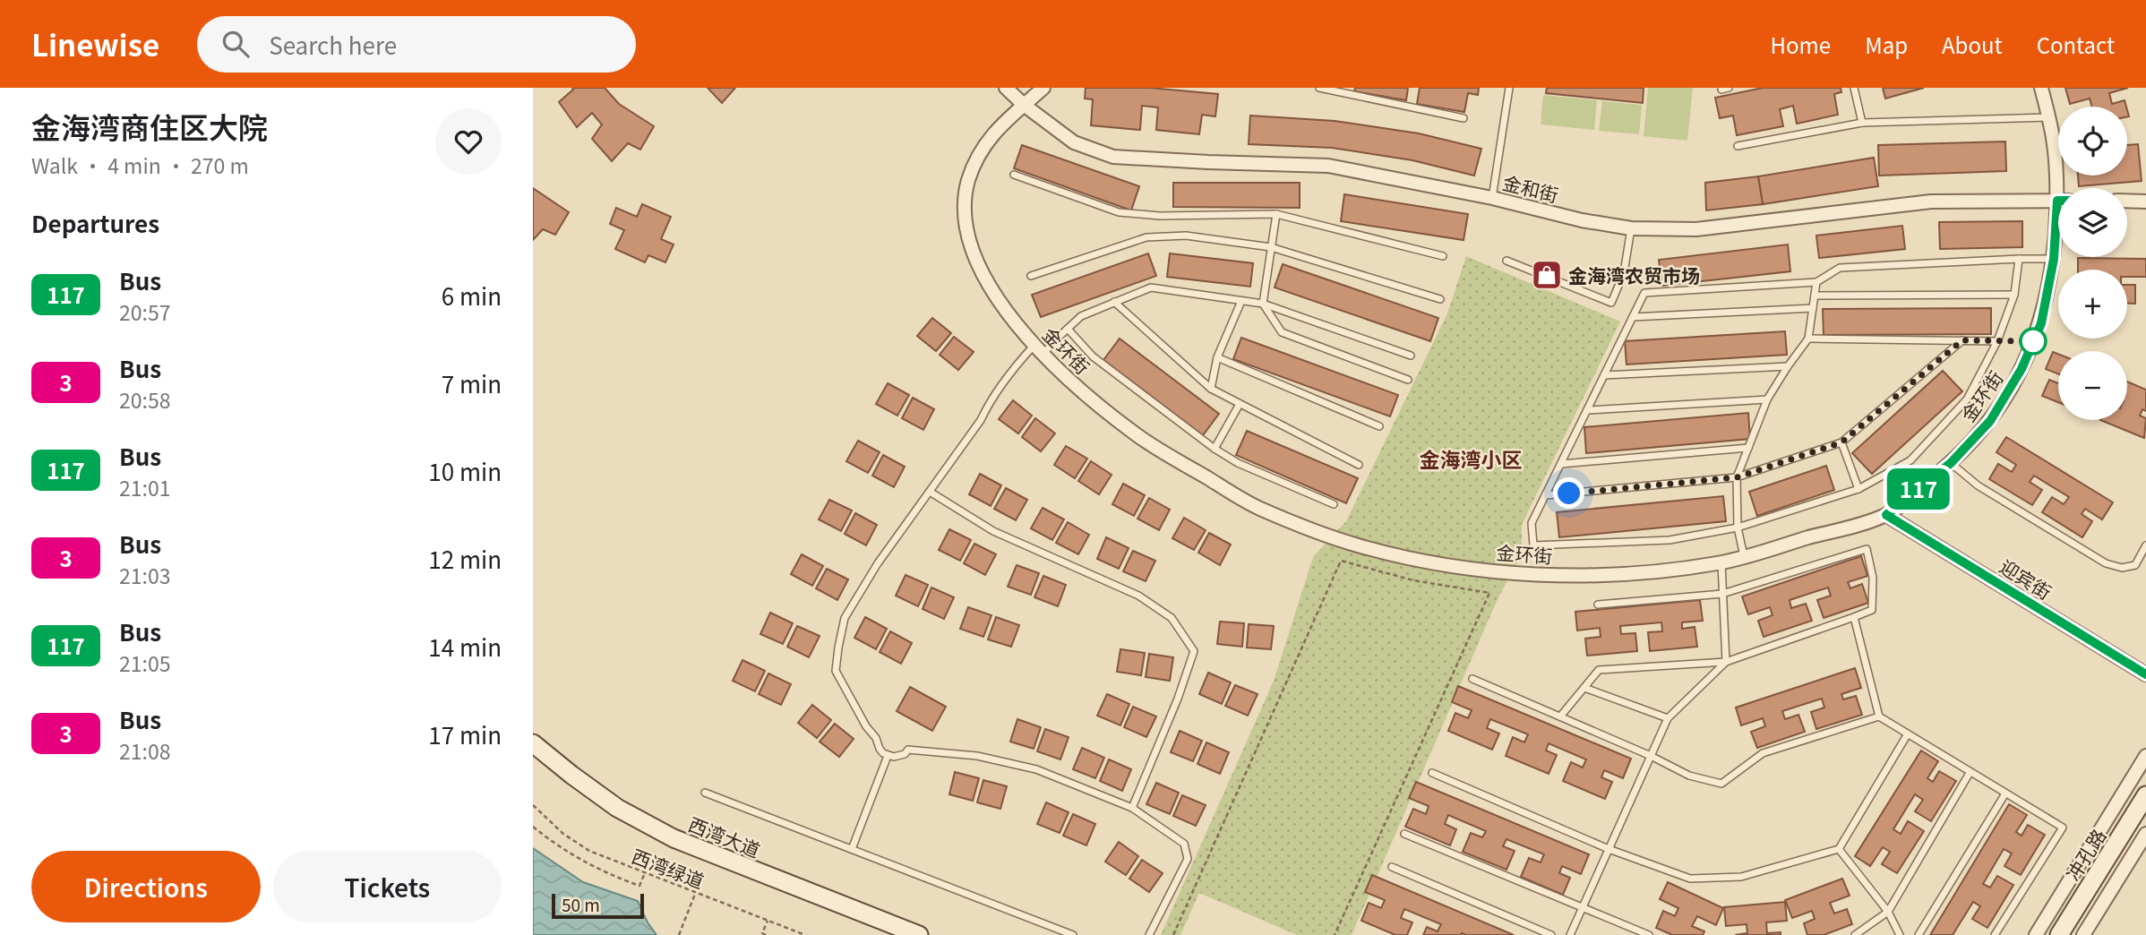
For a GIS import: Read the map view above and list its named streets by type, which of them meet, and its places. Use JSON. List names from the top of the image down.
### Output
{
  "streets": {
    "main road": ["西湾大道", "冲孔路"],
    "street": ["金和街", "金环街", "迎宾街"],
    "path": ["西湾绿道"]
  },
  "crossings": [
    ["金和街", "金环街"],
    ["金环街", "迎宾街"]
  ],
  "districts": ["金海湾小区"],
  "places": {
    "shop": ["金海湾农贸市场"]
  },
  "lines": ["bus line 117"],
  "scale_bar": "50 m",
  "page": {
    "header": "Linewise",
    "search": "Search here",
    "nav": [
      "Home",
      "Map",
      "About",
      "Contact"
    ],
    "heading": [
      ["金海湾商住区大院", "Walk · 4 min · 270 m"],
      "Departures"
    ],
    "on_map": "117",
    "map_buttons": ["+", "−"],
    "list": [
      {
        "mark": "117",
        "name": "Bus",
        "note": "20:57",
        "value": "6 min"
      },
      {
        "mark": "3",
        "name": "Bus",
        "note": "20:58",
        "value": "7 min"
      },
      {
        "mark": "117",
        "name": "Bus",
        "note": "21:01",
        "value": "10 min"
      },
      {
        "mark": "3",
        "name": "Bus",
        "note": "21:03",
        "value": "12 min"
      },
      {
        "mark": "117",
        "name": "Bus",
        "note": "21:05",
        "value": "14 min"
      },
      {
        "mark": "3",
        "name": "Bus",
        "note": "21:08",
        "value": "17 min"
      }
    ],
    "buttons": ["Directions", "Tickets"],
    "scale": "50 m"
  }
}
